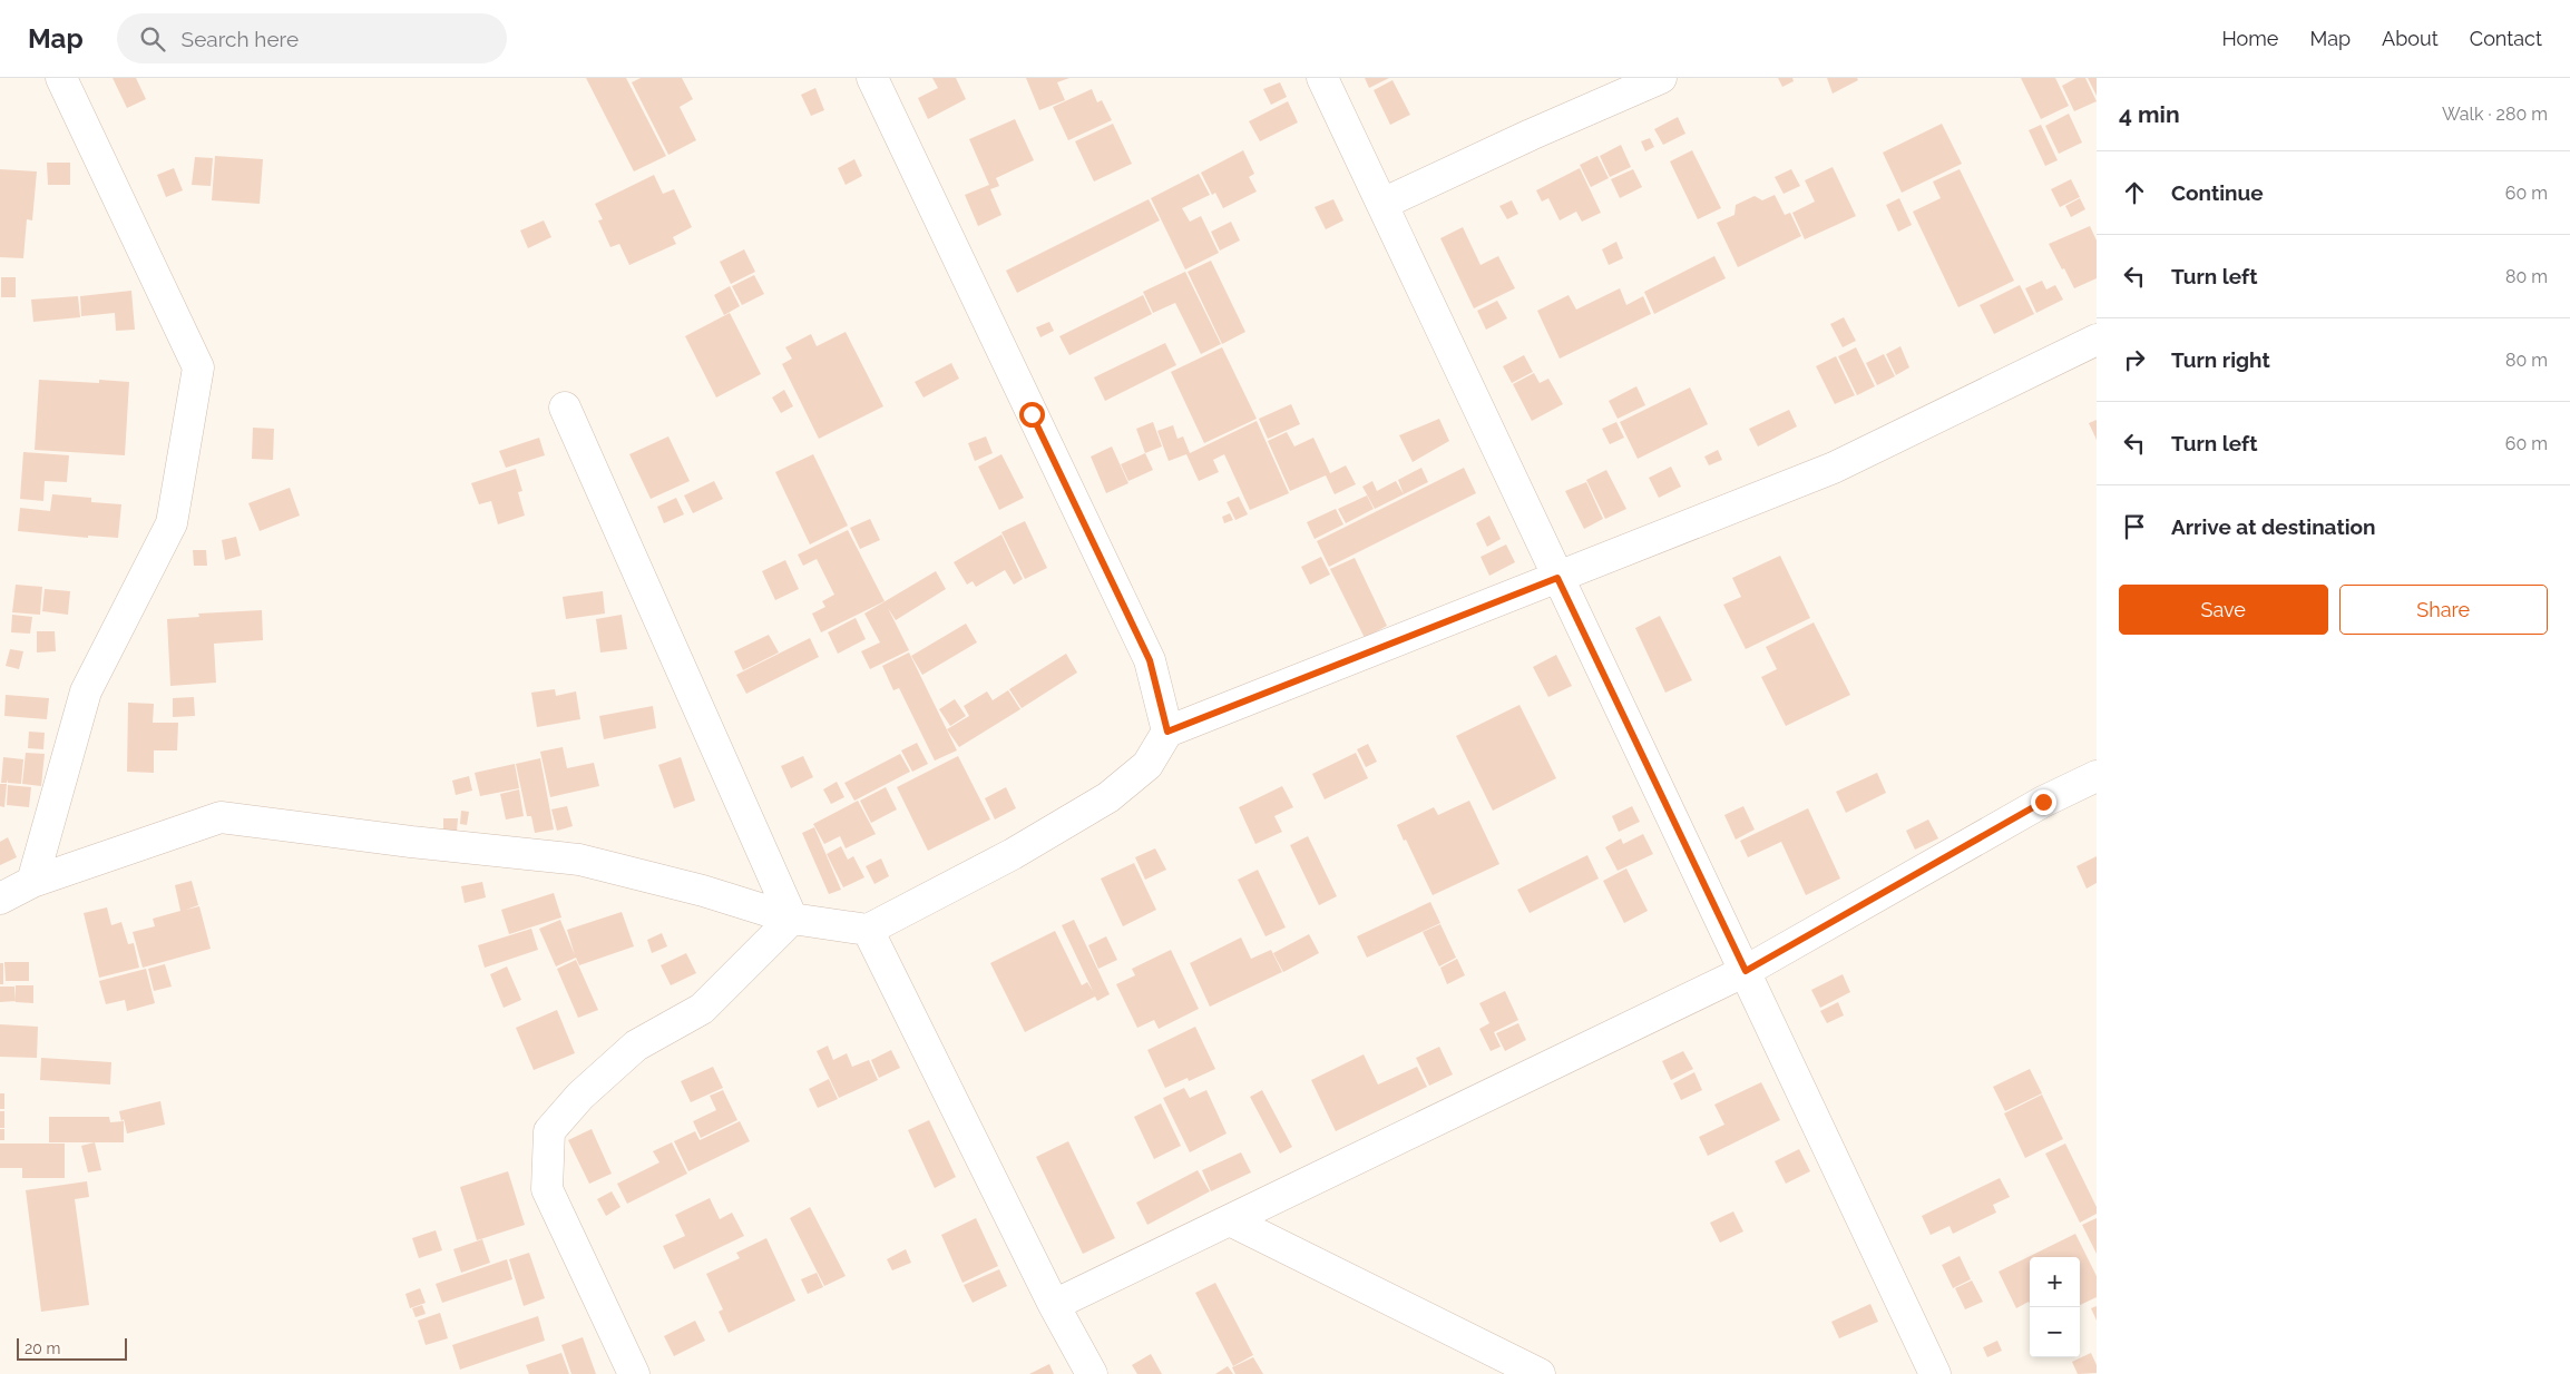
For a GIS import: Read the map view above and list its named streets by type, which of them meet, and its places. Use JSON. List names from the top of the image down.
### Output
{
  "scale_bar": "20 m",
  "page": {
    "header": "Map",
    "search": "Search here",
    "nav": [
      "Home",
      "Map",
      "About",
      "Contact"
    ],
    "heading": ["4 min", "Walk · 280 m"],
    "list": [
      ["Continue", "60 m"],
      ["Turn left", "80 m"],
      ["Turn right", "80 m"],
      ["Turn left", "60 m"],
      "Arrive at destination"
    ],
    "buttons": ["Save", "Share"],
    "map_buttons": ["+", "−"],
    "scale": "20 m"
  }
}
